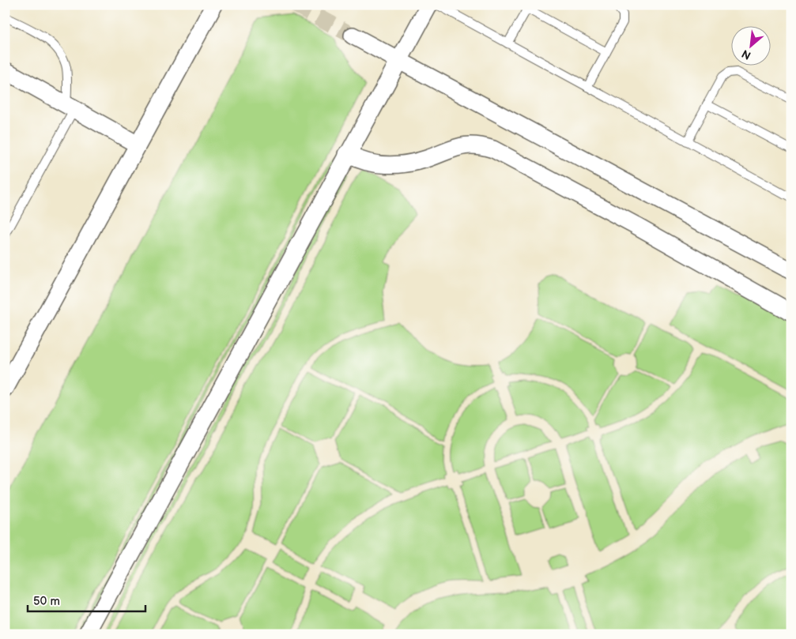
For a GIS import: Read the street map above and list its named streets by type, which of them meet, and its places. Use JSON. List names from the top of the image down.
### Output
{
  "scale_bar": "50 m",
  "north": "bottom left"
}
